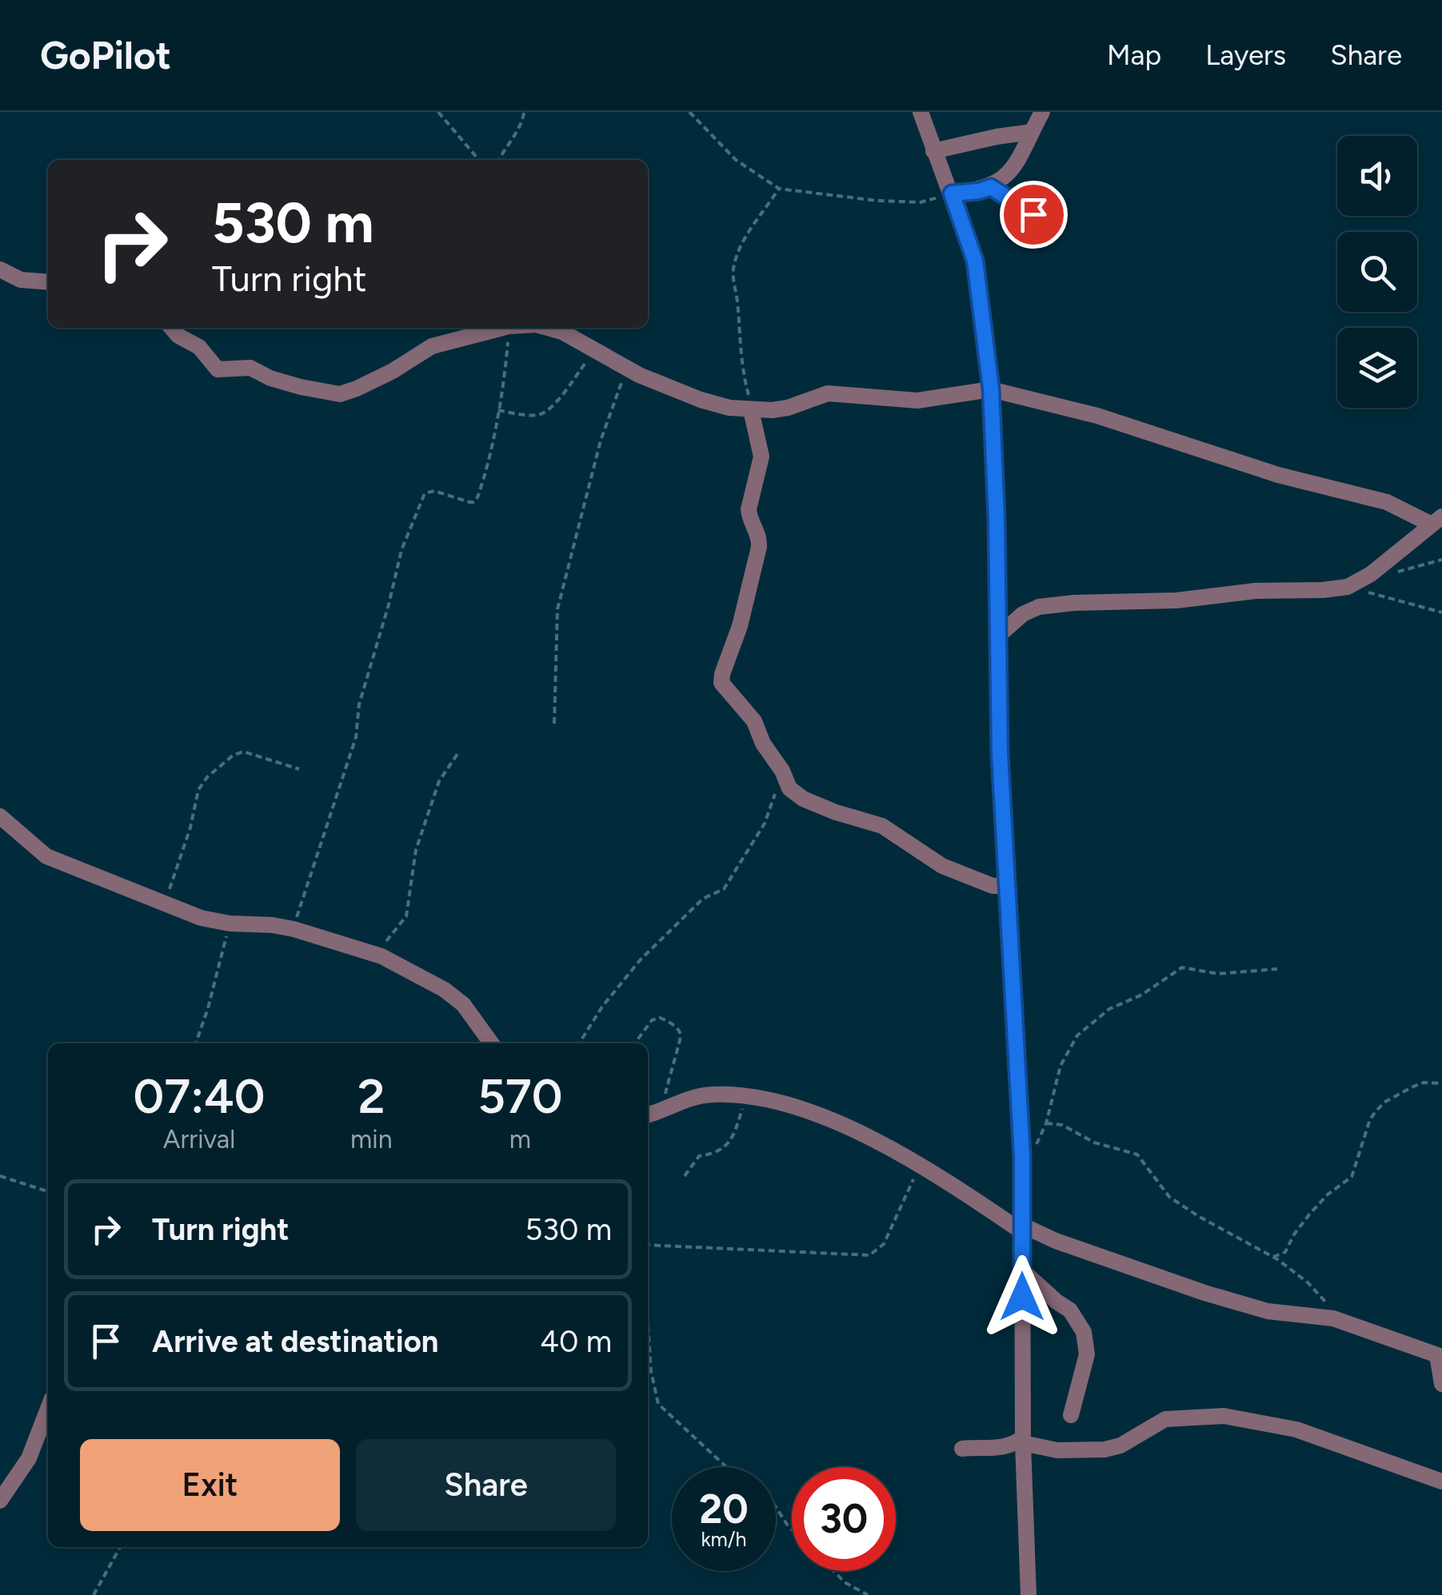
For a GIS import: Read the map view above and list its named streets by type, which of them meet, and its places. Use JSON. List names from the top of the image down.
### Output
{
  "page": {
    "header": "GoPilot",
    "nav": ["Map", "Layers", "Share"],
    "turn": ["530 m", "Turn right"],
    "eta": [
      "07:40",
      "Arrival",
      "2",
      "min",
      "570",
      "m"
    ],
    "list": [
      {
        "name": "Turn right",
        "value": "530 m"
      },
      {
        "name": "Arrive at destination",
        "value": "40 m"
      }
    ],
    "buttons": ["Exit", "Share"],
    "speed": "20 km/h",
    "limit": "30"
  }
}
